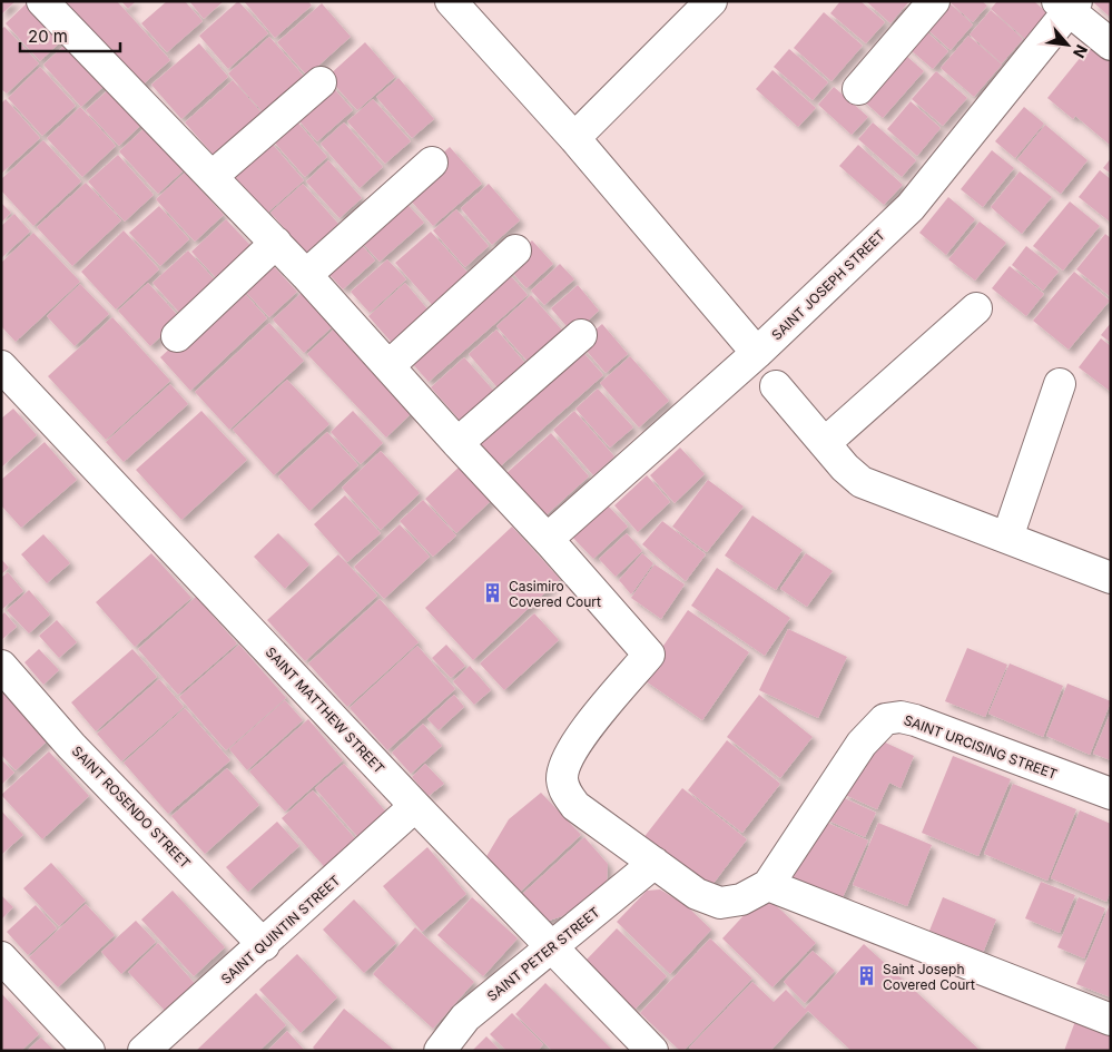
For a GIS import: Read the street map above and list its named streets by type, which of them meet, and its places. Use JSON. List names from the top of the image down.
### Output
{
  "streets": {
    "street": [
      "SAINT JOSEPH STREET",
      "SAINT MATTHEW STREET",
      "SAINT URCISING STREET",
      "SAINT ROSENDO STREET",
      "SAINT QUINTIN STREET",
      "SAINT PETER STREET"
    ]
  },
  "crossings": [
    ["SAINT MATTHEW STREET", "SAINT QUINTIN STREET"],
    ["SAINT MATTHEW STREET", "SAINT PETER STREET"],
    ["SAINT ROSENDO STREET", "SAINT QUINTIN STREET"]
  ],
  "places": {
    "building": ["Casimiro Covered Court", "Saint Joseph Covered Court"]
  },
  "scale_bar": "20 m",
  "north": "bottom right"
}
